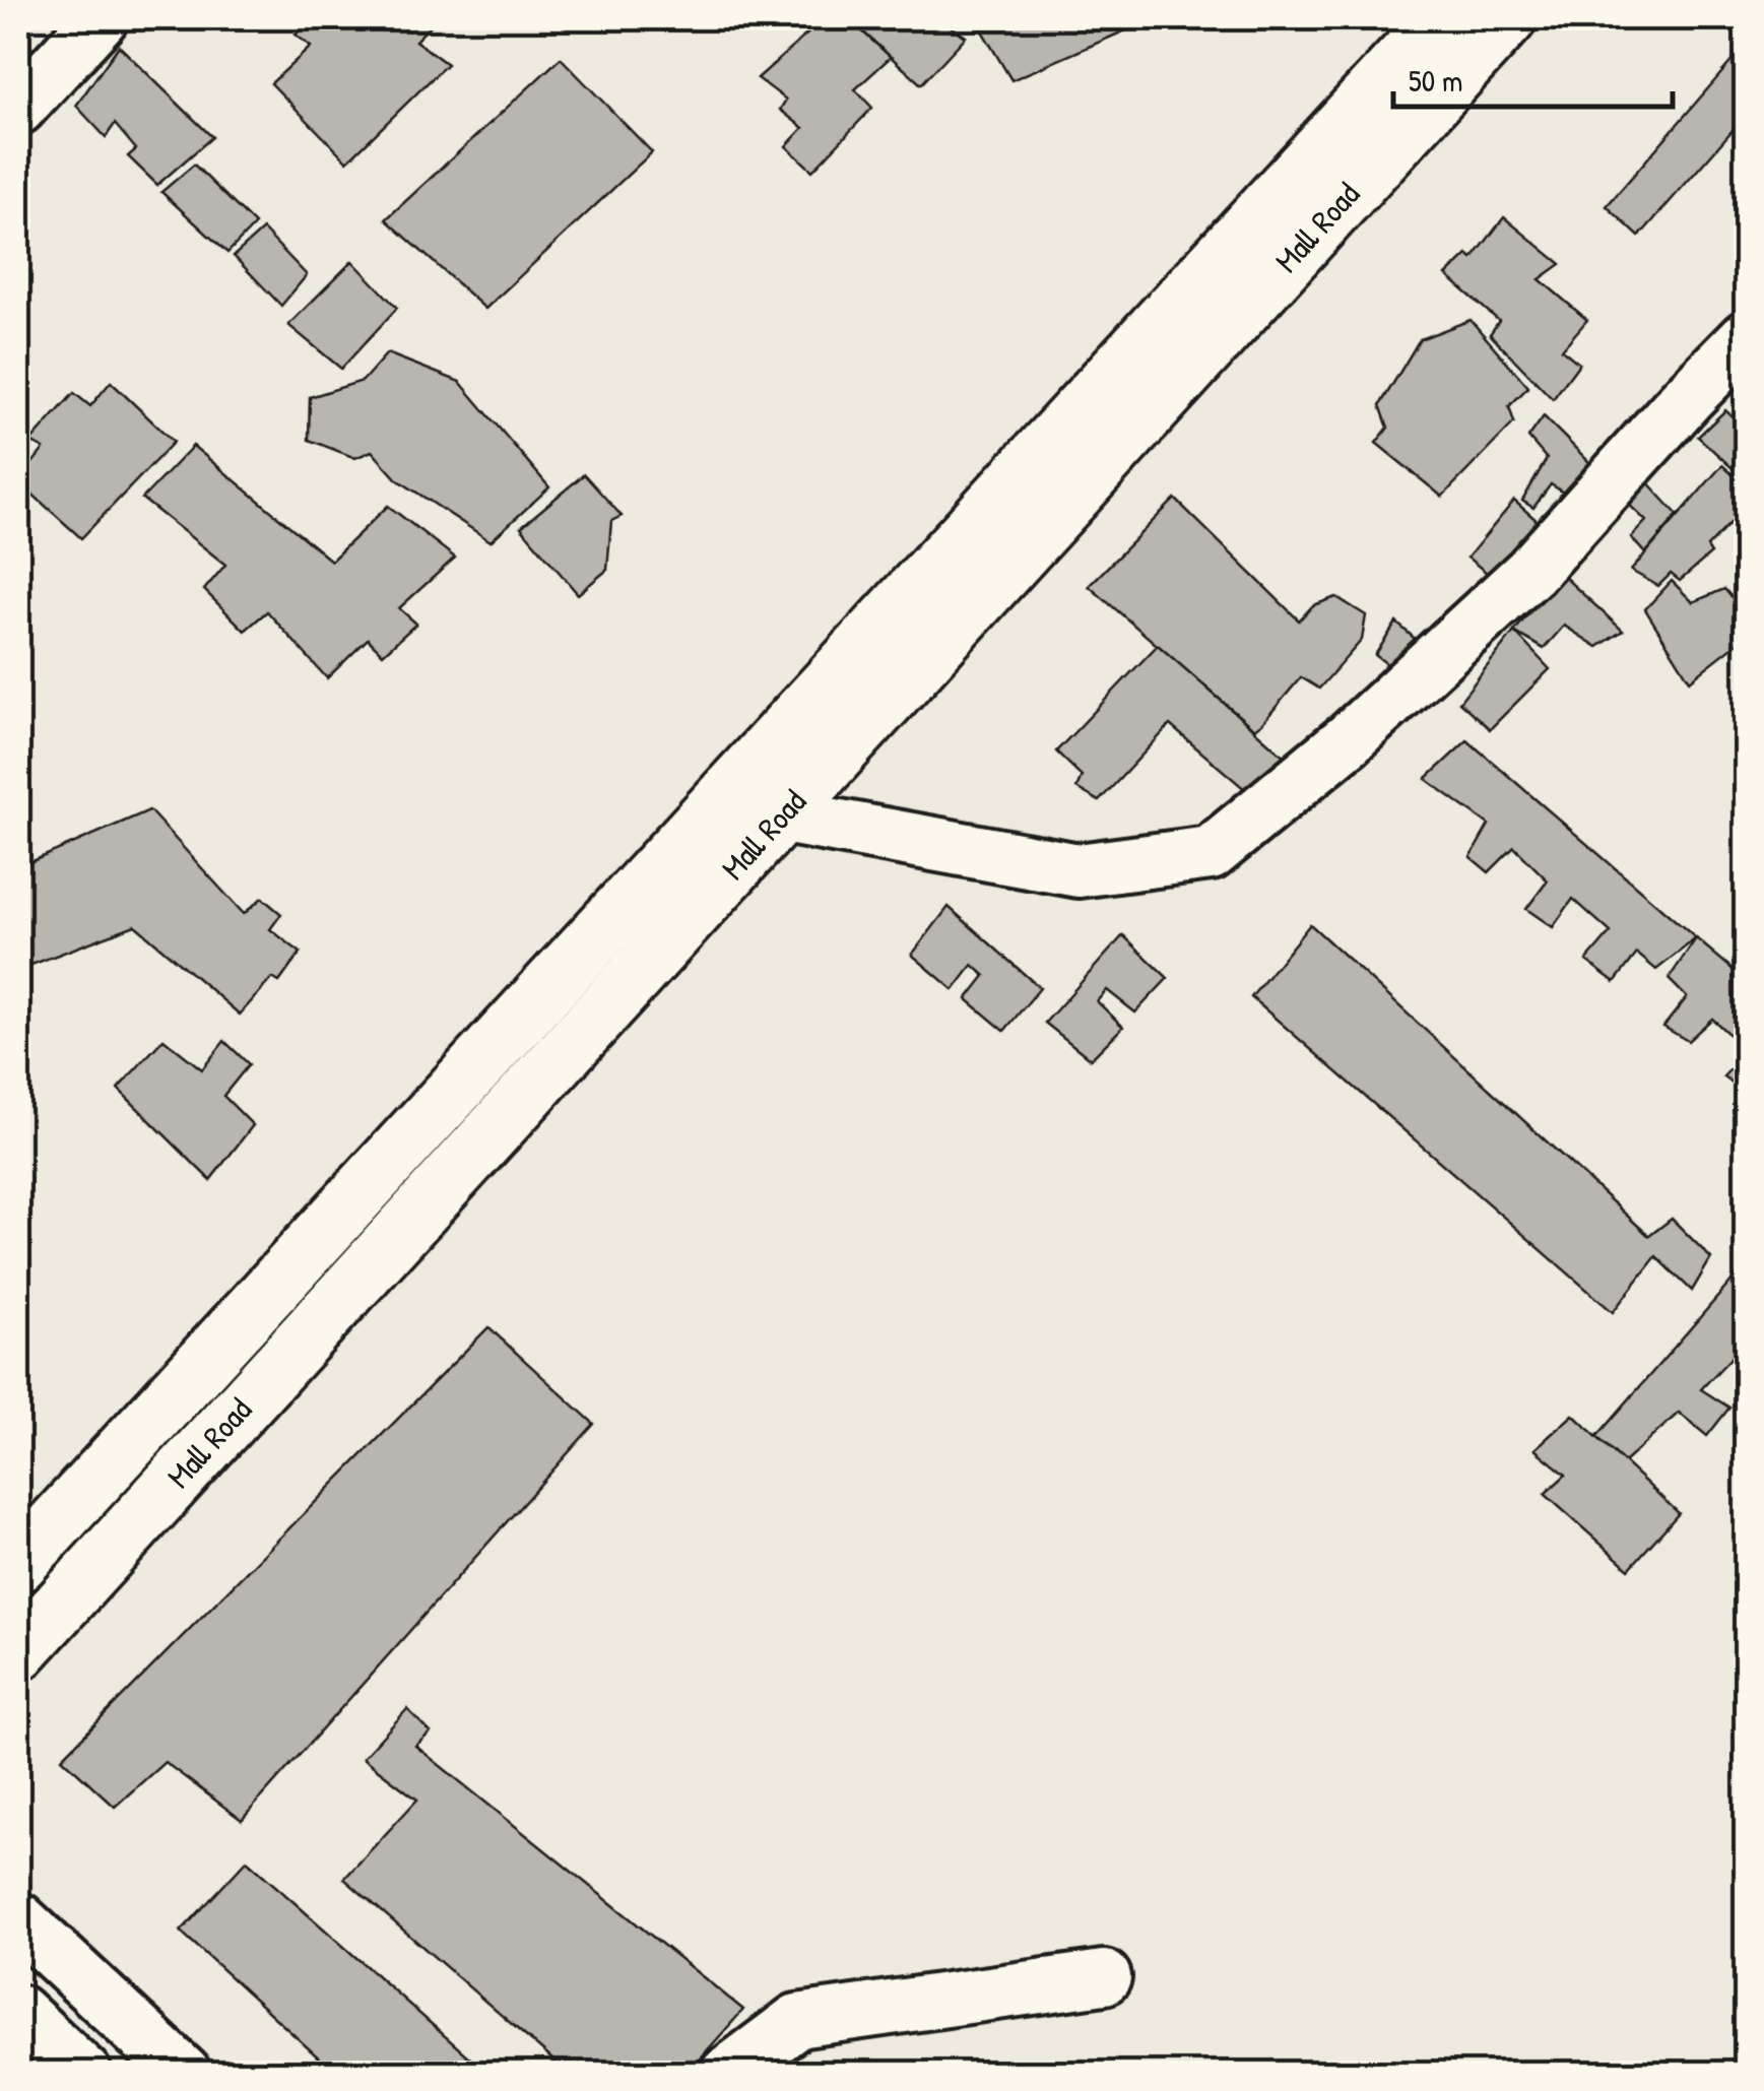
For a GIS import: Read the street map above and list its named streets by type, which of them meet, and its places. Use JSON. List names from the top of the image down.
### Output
{
  "streets": {
    "main road": ["Mall Road"]
  },
  "scale_bar": "50 m"
}
